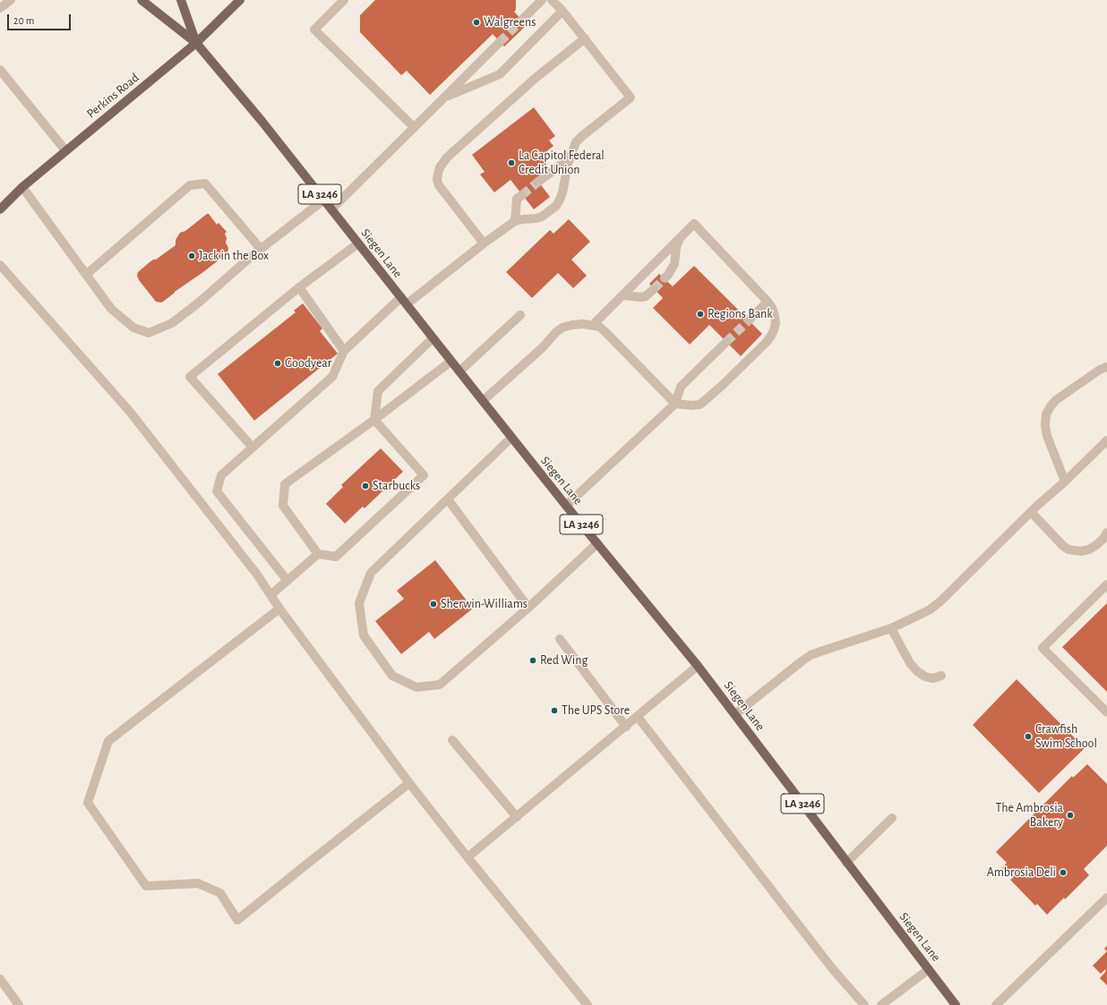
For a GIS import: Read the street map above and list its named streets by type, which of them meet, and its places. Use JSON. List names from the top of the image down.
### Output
{
  "streets": {
    "main road": ["Perkins Road", "LA 3246", "Siegen Lane"]
  },
  "crossings": [
    ["Perkins Road", "Siegen Lane"]
  ],
  "places": [
    "Walgreens",
    "La Capitol Federal Credit Union",
    "Jack in the Box",
    "Regions Bank",
    "Goodyear",
    "Starbucks",
    "Sherwin-Williams",
    "Red Wing",
    "The UPS Store",
    "Crawfish Swim School",
    "The Ambrosia Bakery",
    "Ambrosia Deli"
  ],
  "scale_bar": "20 m"
}
